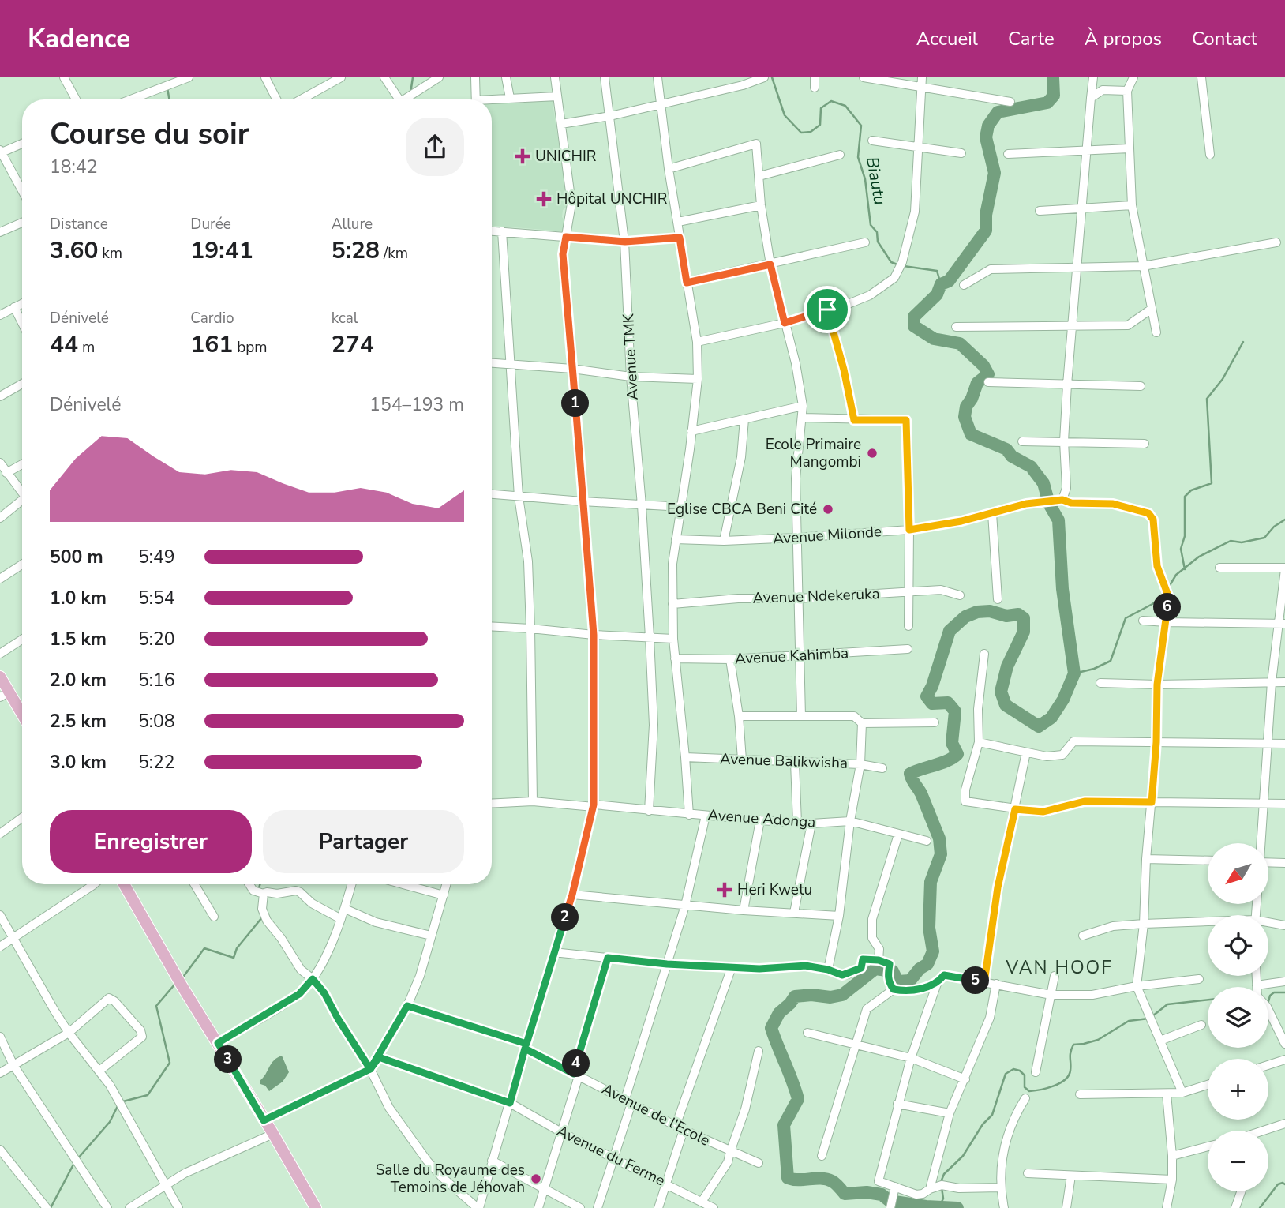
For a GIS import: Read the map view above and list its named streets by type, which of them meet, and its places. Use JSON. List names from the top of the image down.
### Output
{
  "streets": {
    "street": [
      "Avenue TMK",
      "Avenue Milonde",
      "Avenue Ndekeruka",
      "Avenue Kahimba",
      "Avenue Balikwisha",
      "Avenue Adonga",
      "Avenue de l'Ecole",
      "Avenue du Ferme"
    ]
  },
  "crossings": [
    ["Avenue TMK", "Avenue Adonga"]
  ],
  "districts": ["VAN HOOF"],
  "water": ["Biautu"],
  "places": {
    "health": ["UNICHIR", "Hôpital UNCHIR", "Heri Kwetu"],
    "other": ["Ecole Primaire Mangombi", "Eglise CBCA Beni Cité", "Salle du Royaume des Temoins de Jéhovah"]
  },
  "north": "bottom left",
  "page": {
    "header": "Kadence",
    "nav": [
      "Accueil",
      "Carte",
      "À propos",
      "Contact"
    ],
    "heading": ["Course du soir", "18:42"],
    "stats": [
      ["Distance", "3.60 km"],
      ["Durée", "19:41"],
      ["Allure", "5:28 /km"],
      ["Dénivelé", "44 m"],
      ["Cardio", "161 bpm"],
      ["kcal", "274"]
    ],
    "chart": ["Dénivelé", "154–193 m"],
    "pins": [
      "1",
      "6",
      "2",
      "5",
      "3",
      "4"
    ],
    "list": [
      {
        "name": "500 m",
        "note": "5:49"
      },
      {
        "name": "1.0 km",
        "note": "5:54"
      },
      {
        "name": "1.5 km",
        "note": "5:20"
      },
      {
        "name": "2.0 km",
        "note": "5:16"
      },
      {
        "name": "2.5 km",
        "note": "5:08"
      },
      {
        "name": "3.0 km",
        "note": "5:22"
      }
    ],
    "buttons": ["Enregistrer", "Partager"],
    "map_buttons": ["+", "−"]
  }
}
